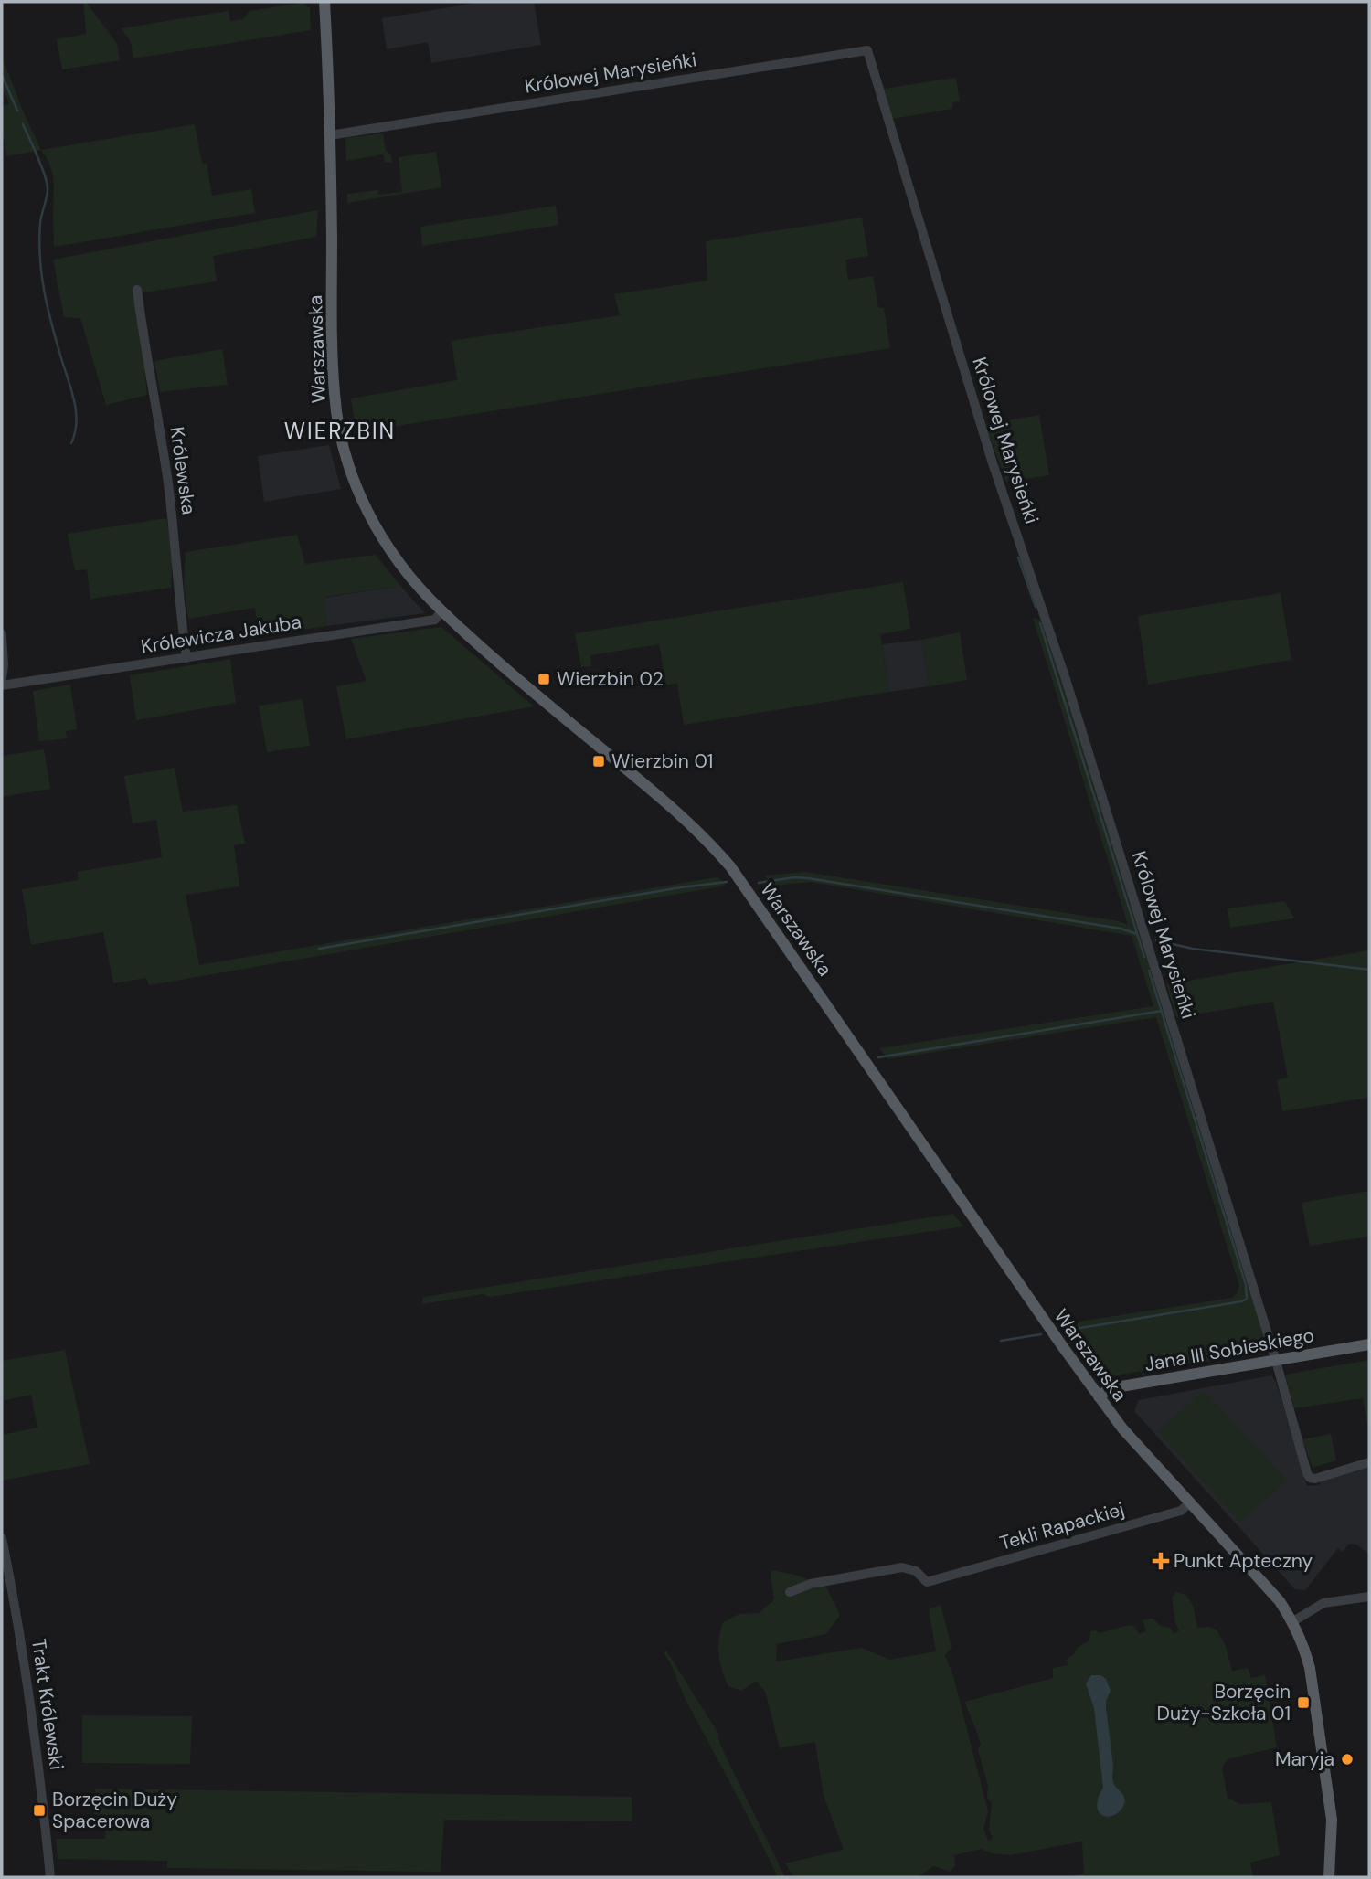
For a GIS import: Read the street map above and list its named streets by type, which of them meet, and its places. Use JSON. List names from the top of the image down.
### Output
{
  "streets": {
    "main road": ["Warszawska", "Jana III Sobieskiego"],
    "street": [
      "Królowej Marysieńki",
      "Królewska",
      "Królewicza Jakuba",
      "Tekli Rapackiej",
      "Trakt Królewski"
    ]
  },
  "crossings": [
    ["Królowej Marysieńki", "Warszawska"],
    ["Królowej Marysieńki", "Jana III Sobieskiego"],
    ["Warszawska", "Królewicza Jakuba"],
    ["Warszawska", "Jana III Sobieskiego"],
    ["Warszawska", "Tekli Rapackiej"],
    ["Królewska", "Królewicza Jakuba"]
  ],
  "districts": ["WIERZBIN"],
  "places": {
    "transit": [
      "Wierzbin 02",
      "Wierzbin 01",
      "Borzęcin Duży-Szkoła 01",
      "Borzęcin Duży Spacerowa"
    ],
    "health": ["Punkt Apteczny"],
    "other": ["Maryja"]
  }
}
